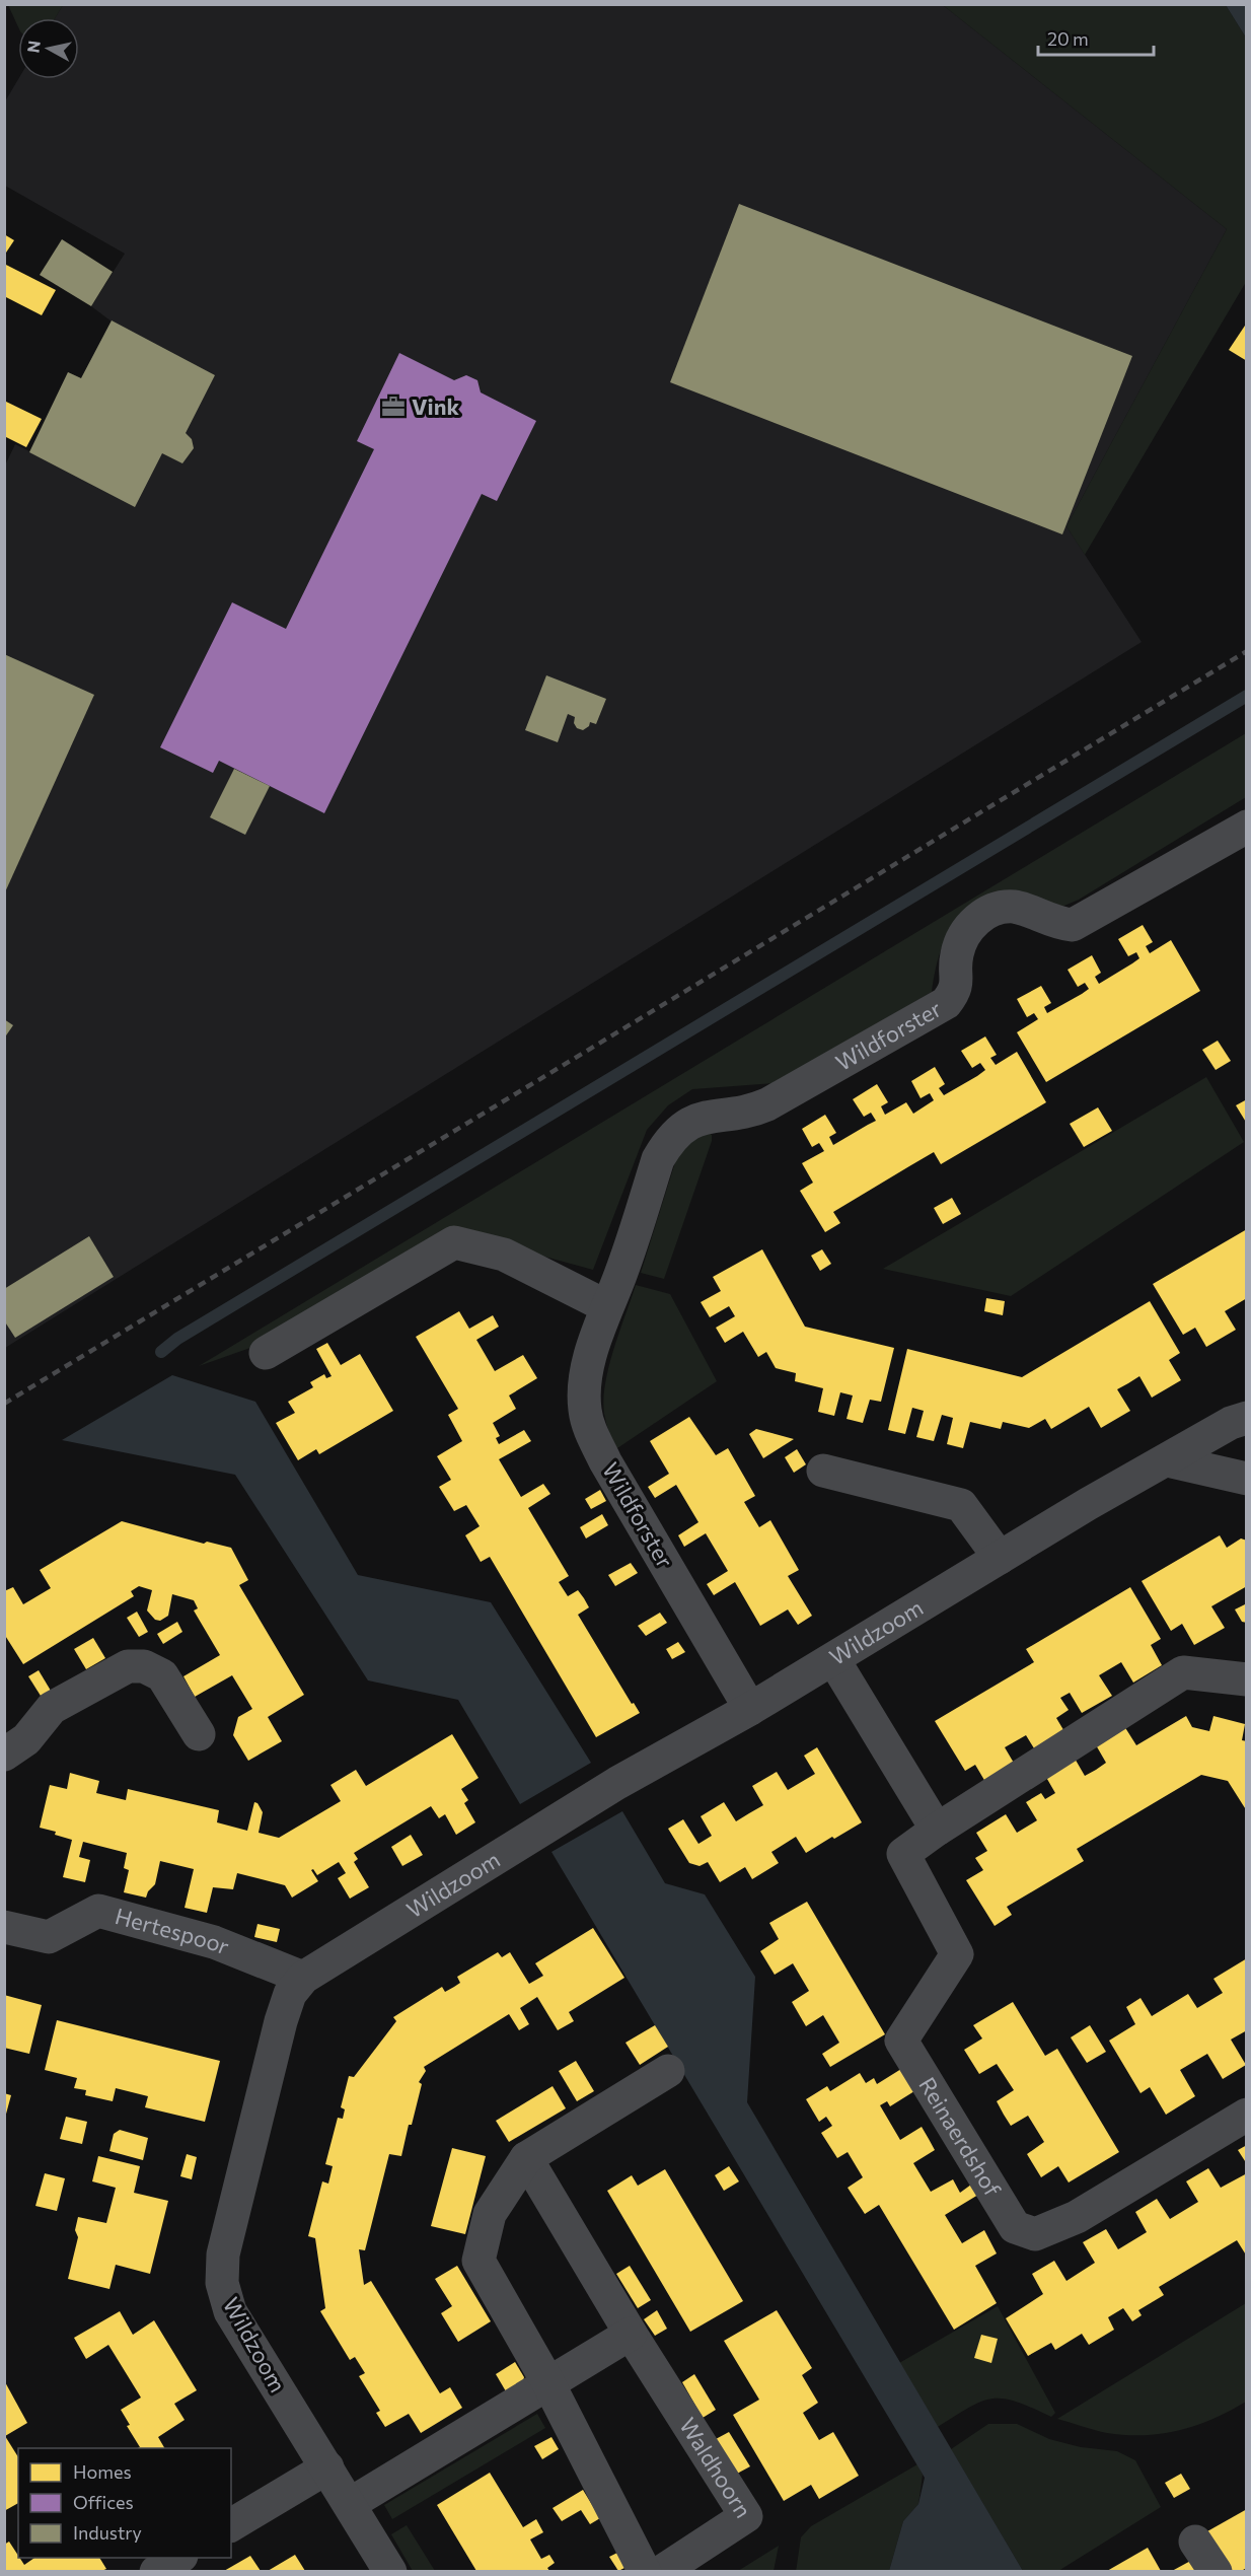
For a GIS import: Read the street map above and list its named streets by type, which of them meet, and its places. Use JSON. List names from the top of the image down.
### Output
{
  "streets": {
    "street": [
      "Wildforster",
      "Wildzoom",
      "Hertespoor",
      "Reinaerdshof",
      "Waldhoorn"
    ]
  },
  "crossings": [
    ["Wildforster", "Wildzoom"],
    ["Wildzoom", "Hertespoor"]
  ],
  "places": {
    "office": ["Vink"]
  },
  "legend": ["Homes", "Offices", "Industry"],
  "scale_bar": "20 m",
  "north": "left"
}
